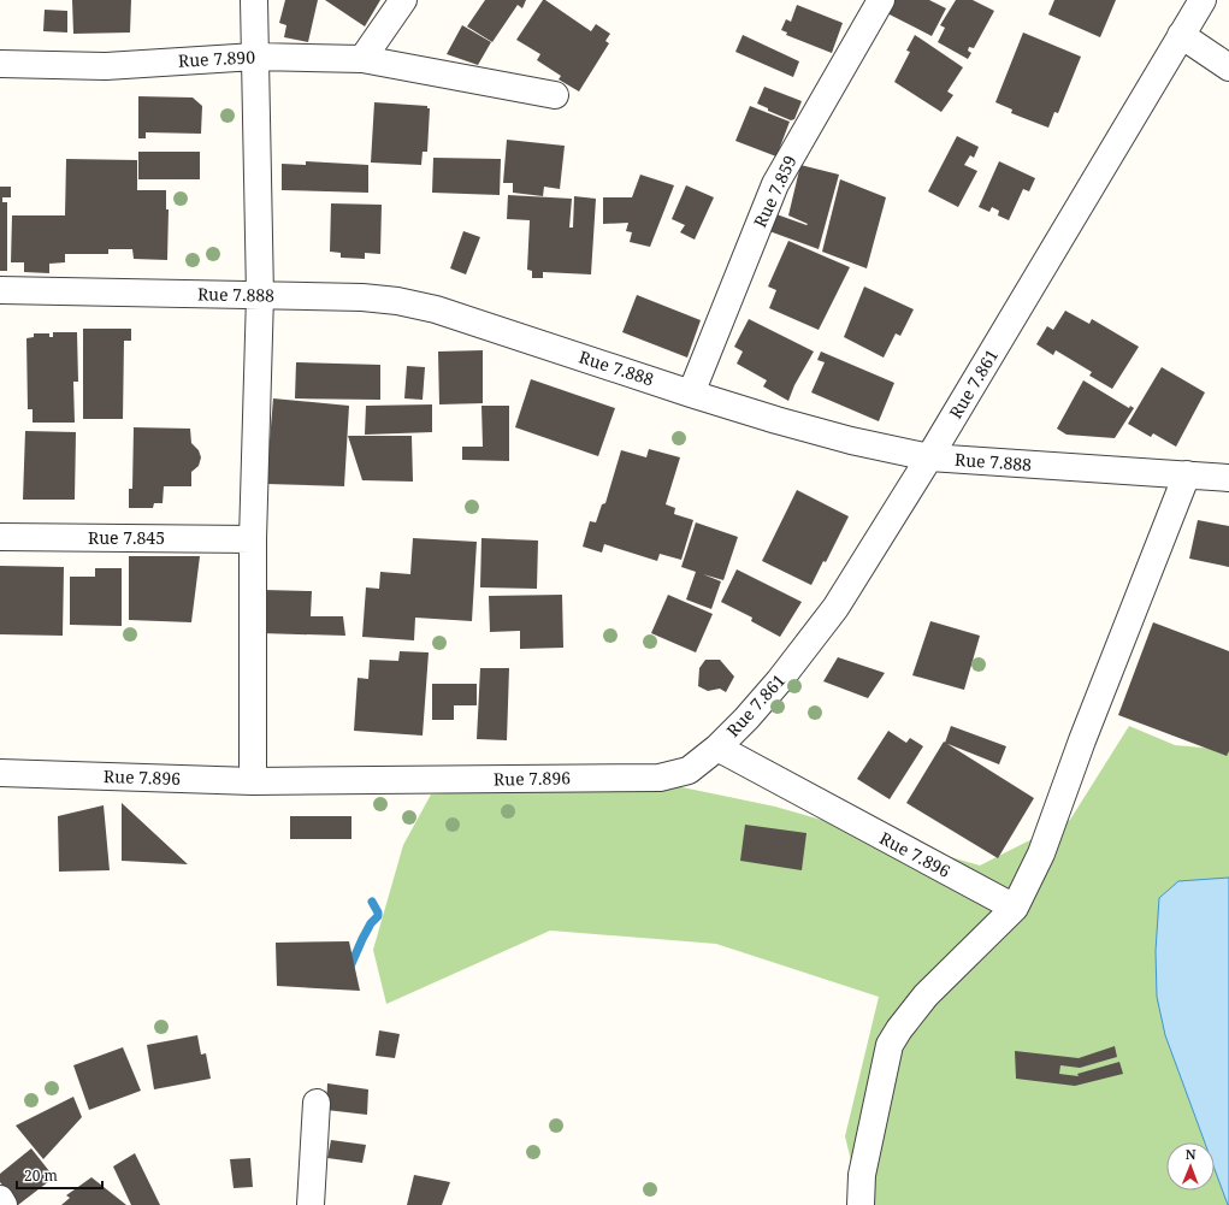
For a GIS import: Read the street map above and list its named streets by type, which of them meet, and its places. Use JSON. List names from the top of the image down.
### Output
{
  "streets": {
    "street": [
      "Rue 7.890",
      "Rue 7.859",
      "Rue 7.888",
      "Rue 7.861",
      "Rue 7.845",
      "Rue 7.896"
    ]
  },
  "crossings": [
    ["Rue 7.859", "Rue 7.888"],
    ["Rue 7.888", "Rue 7.861"],
    ["Rue 7.861", "Rue 7.896"]
  ],
  "scale_bar": "20 m",
  "north": "top"
}
